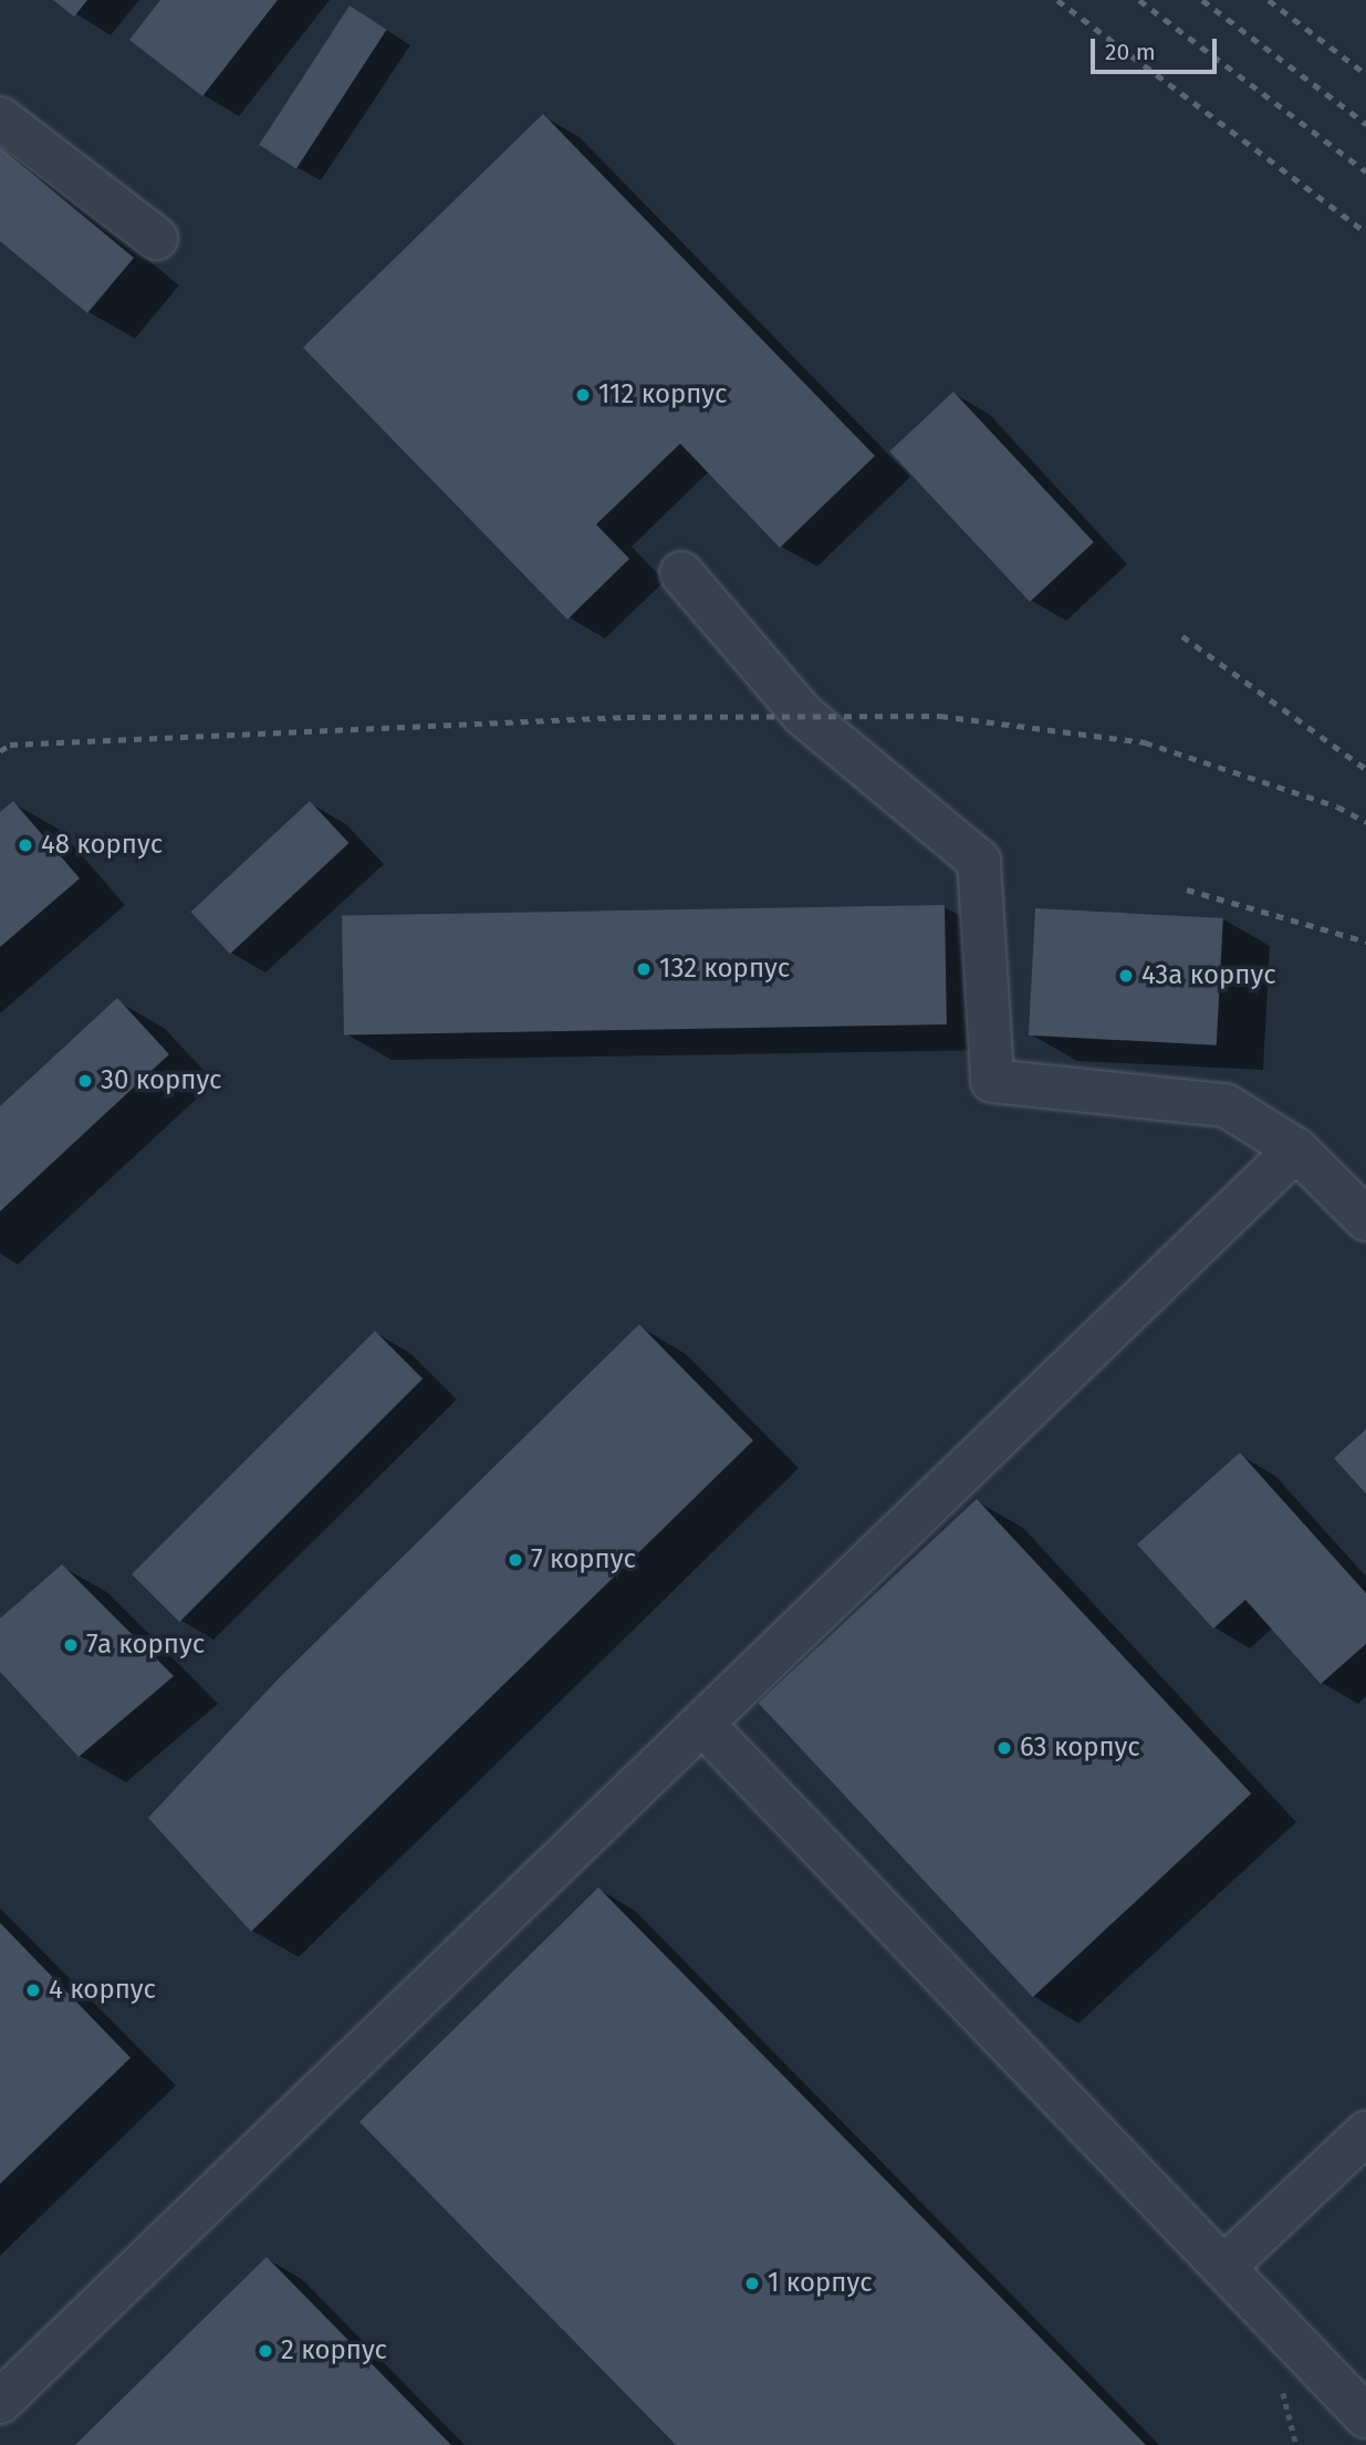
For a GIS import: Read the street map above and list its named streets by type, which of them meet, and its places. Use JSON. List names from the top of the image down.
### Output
{
  "places": [
    "112 корпус",
    "48 корпус",
    "132 корпус",
    "43а корпус",
    "30 корпус",
    "7 корпус",
    "7а корпус",
    "63 корпус",
    "4 корпус",
    "1 корпус",
    "2 корпус"
  ],
  "scale_bar": "20 m"
}
